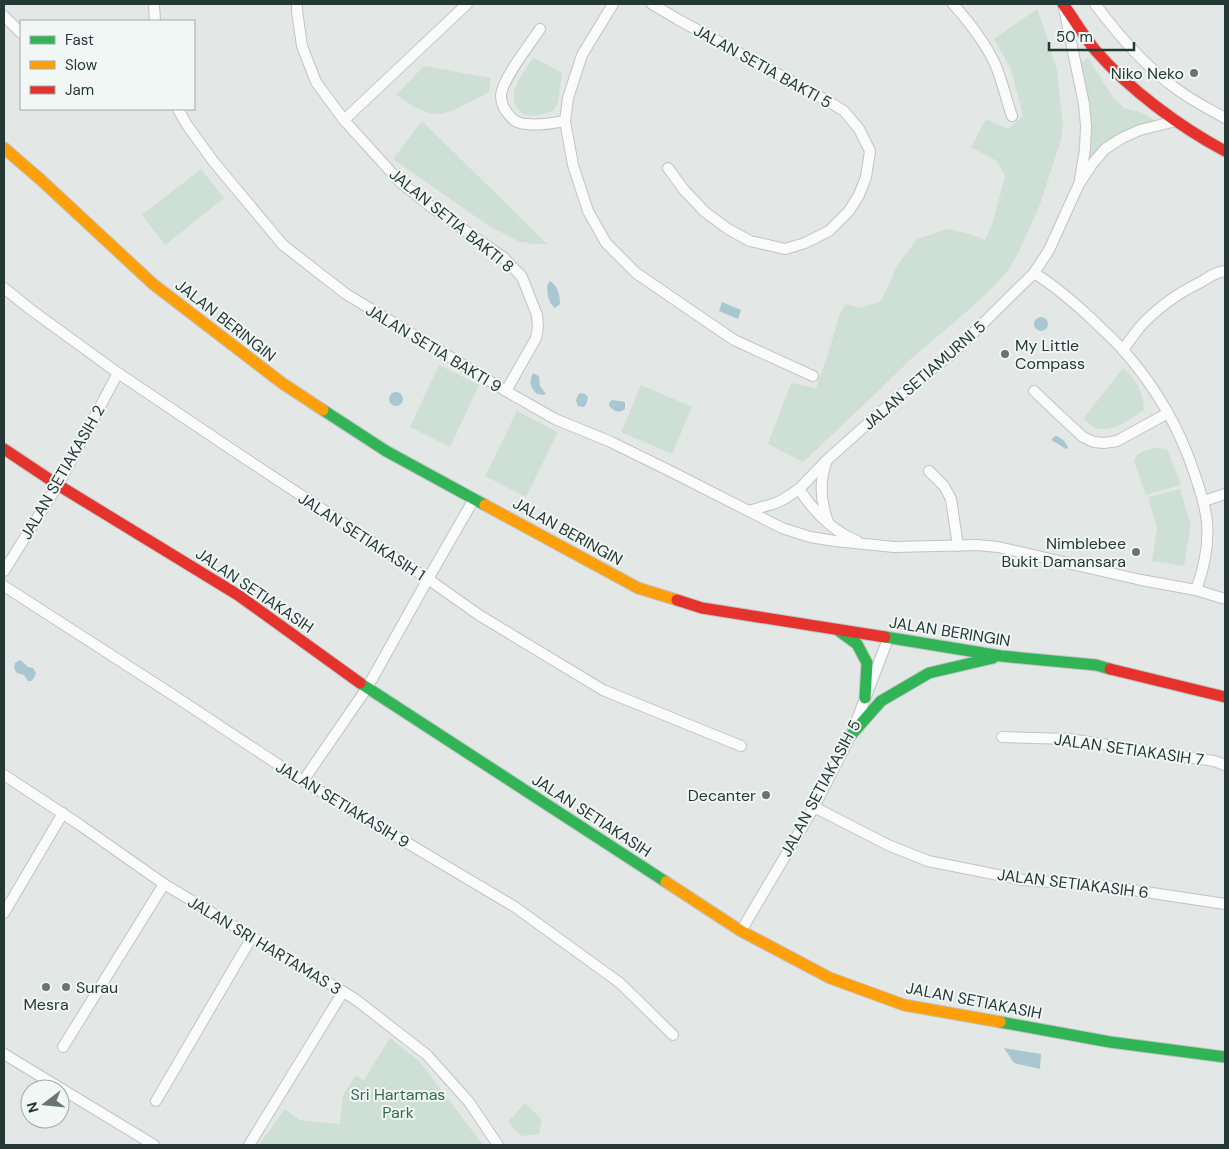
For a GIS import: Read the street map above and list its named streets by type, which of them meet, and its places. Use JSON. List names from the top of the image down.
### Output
{
  "streets": {
    "street": [
      "JALAN SETIA BAKTI 5",
      "JALAN SETIA BAKTI 8",
      "JALAN BERINGIN",
      "JALAN SETIA BAKTI 9",
      "JALAN SETIAMURNI 5",
      "JALAN SETIAKASIH 2",
      "JALAN SETIAKASIH 1",
      "JALAN SETIAKASIH",
      "JALAN SETIAKASIH 7",
      "JALAN SETIAKASIH 5",
      "JALAN SETIAKASIH 9",
      "JALAN SETIAKASIH 6",
      "JALAN SRI HARTAMAS 3"
    ]
  },
  "crossings": [
    ["JALAN SETIA BAKTI 8", "JALAN SETIA BAKTI 9"],
    ["JALAN BERINGIN", "JALAN SETIAKASIH 5"],
    ["JALAN SETIA BAKTI 9", "JALAN SETIAMURNI 5"],
    ["JALAN SETIAKASIH 2", "JALAN SETIAKASIH 1"],
    ["JALAN SETIAKASIH 2", "JALAN SETIAKASIH"],
    ["JALAN SETIAKASIH", "JALAN SETIAKASIH 5"],
    ["JALAN SETIAKASIH 5", "JALAN SETIAKASIH 6"]
  ],
  "parks": ["Sri Hartamas Park"],
  "places": [
    "Niko Neko",
    "My Little Compass",
    "Nimblebee Bukit Damansara",
    "Decanter",
    "Mesra",
    "Surau"
  ],
  "legend": ["Fast", "Slow", "Jam"],
  "scale_bar": "50 m",
  "north": "left"
}
